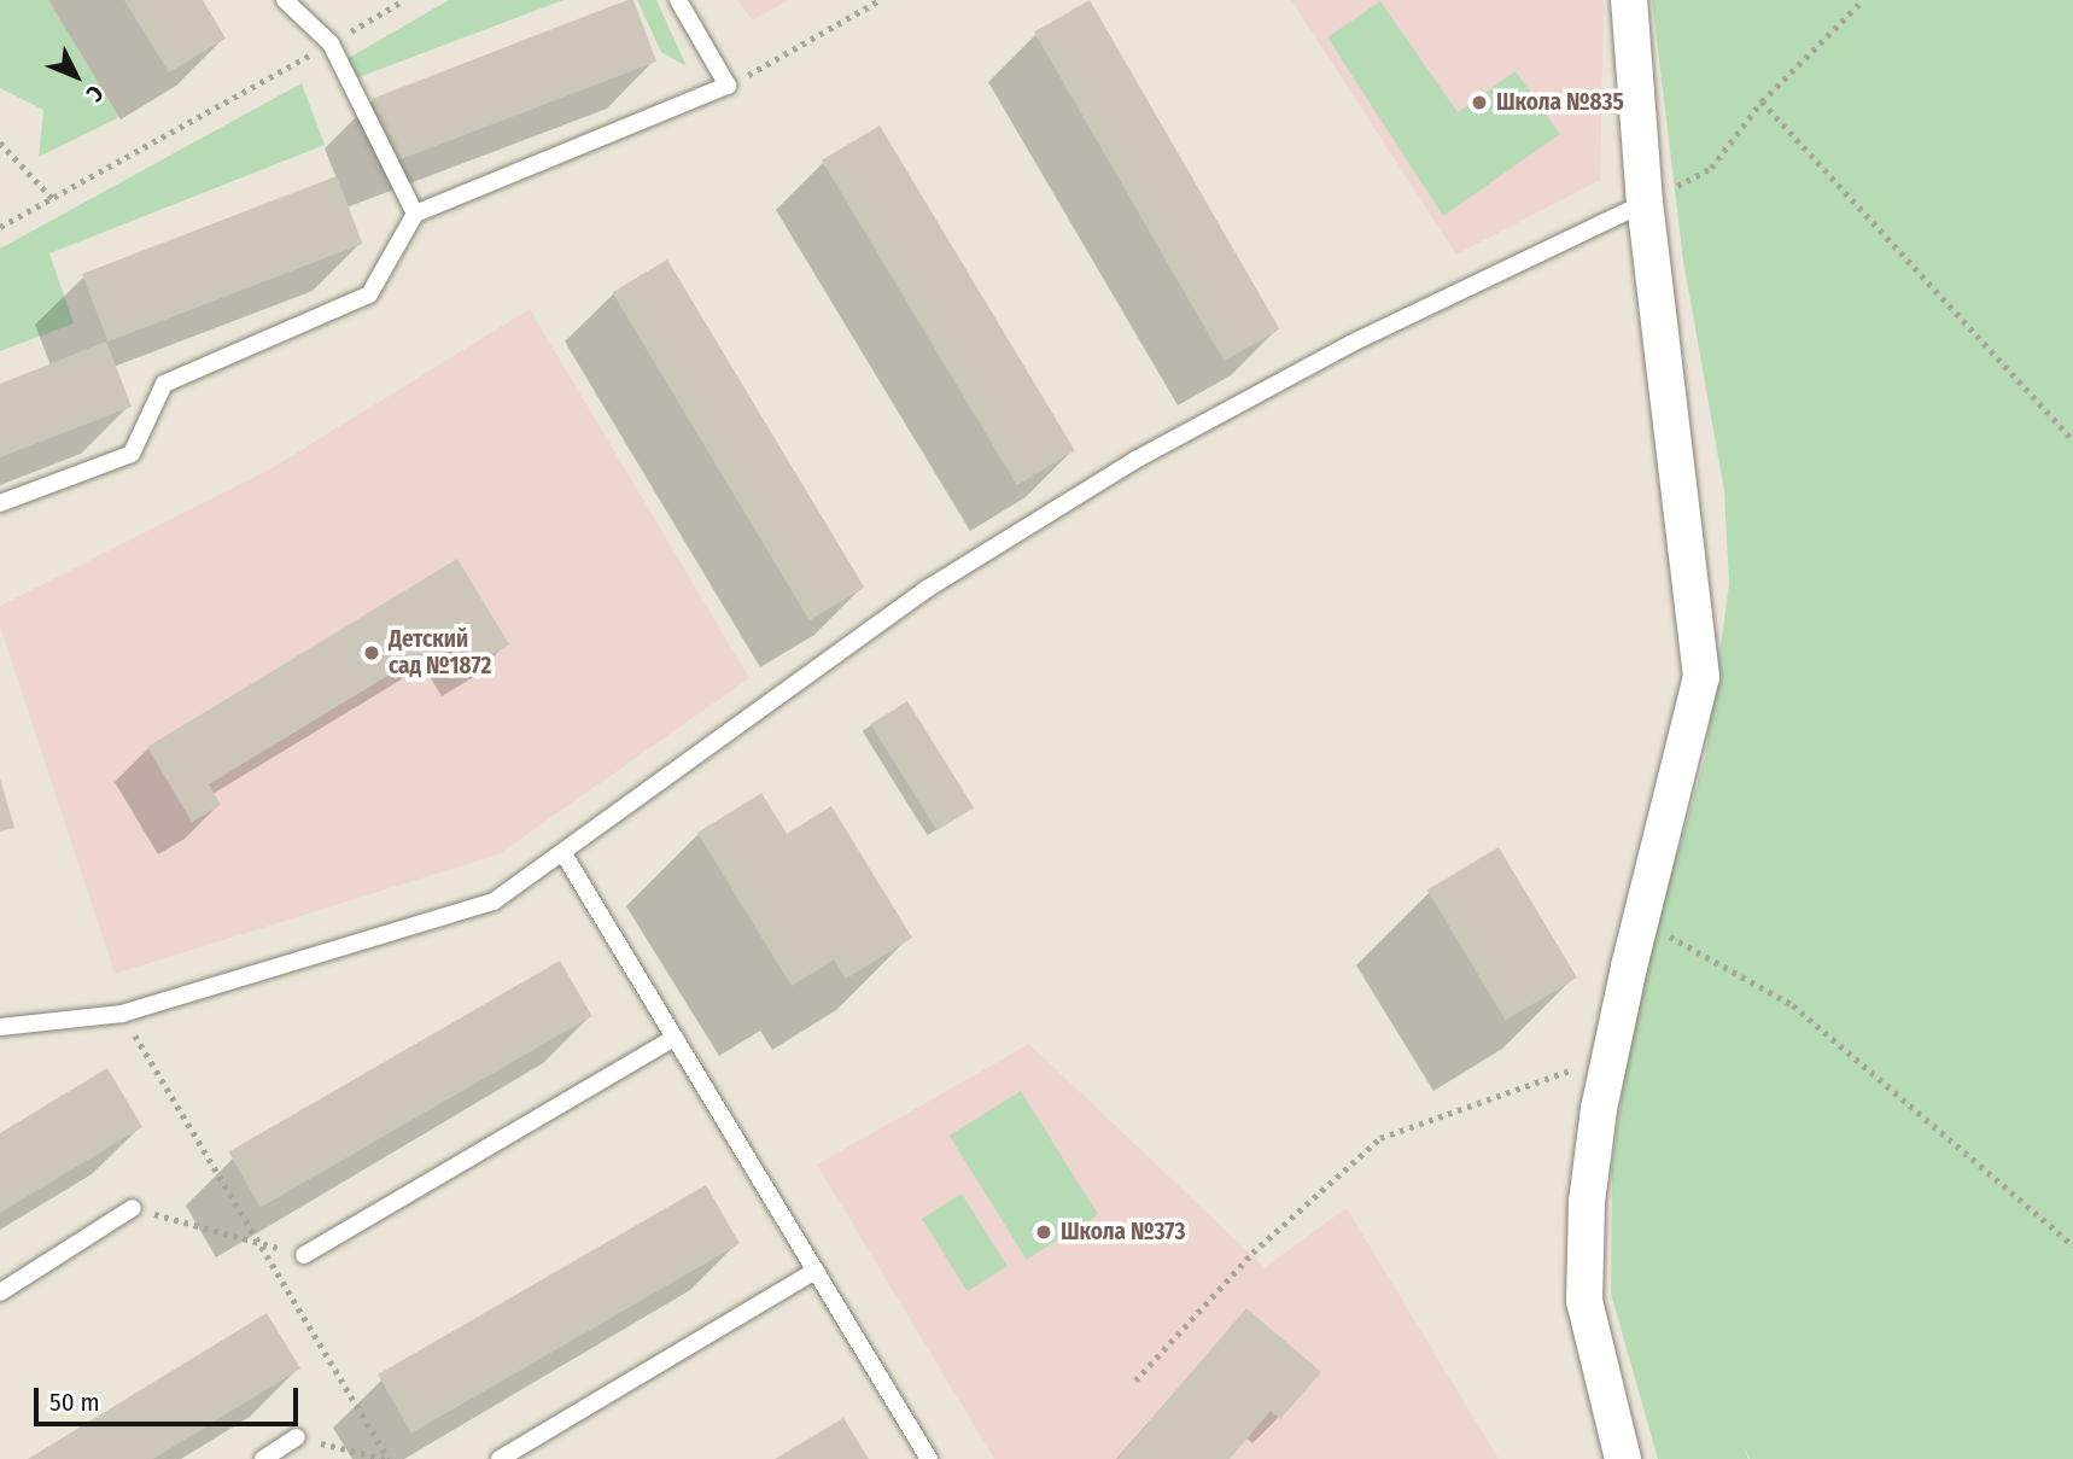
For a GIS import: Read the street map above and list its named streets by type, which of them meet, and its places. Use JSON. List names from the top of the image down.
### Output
{
  "places": ["Школа №835", "Детский сад №1872", "Школа №373"],
  "scale_bar": "50 m",
  "north": "bottom right"
}
